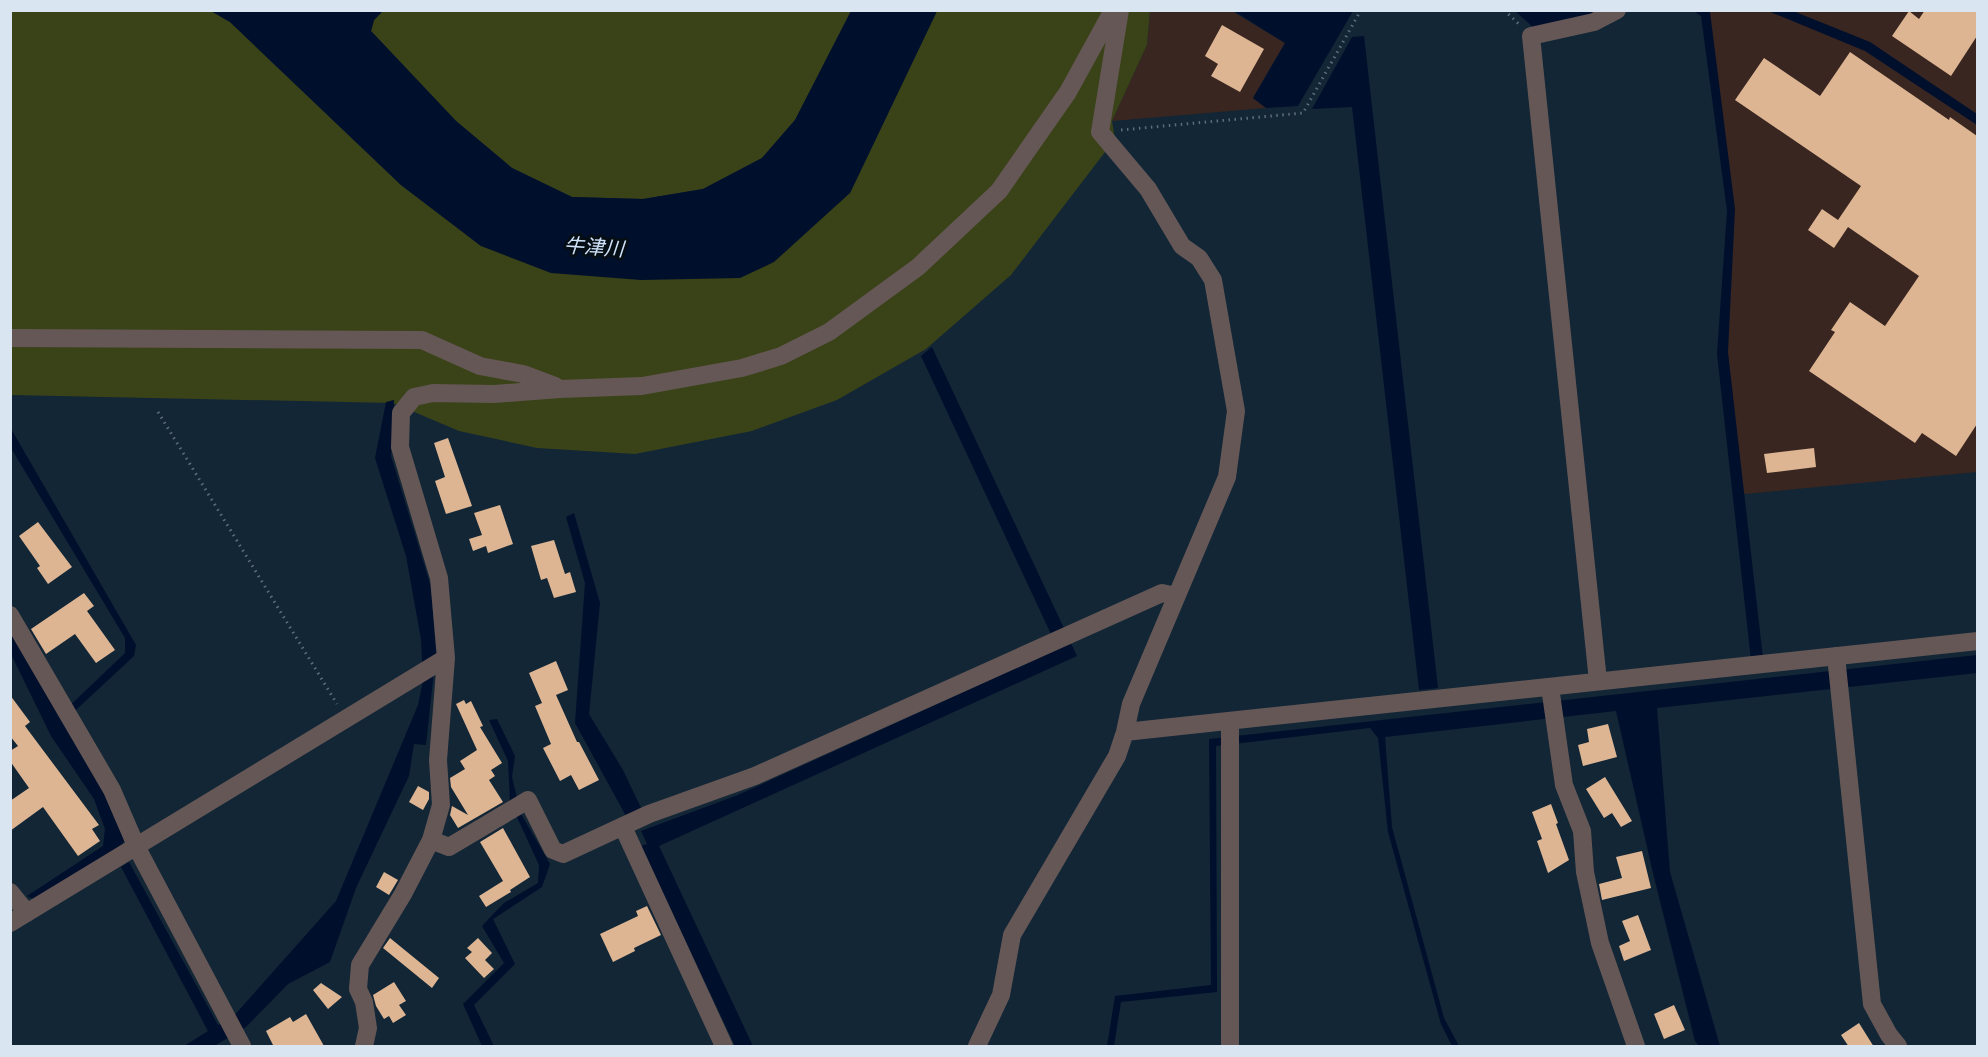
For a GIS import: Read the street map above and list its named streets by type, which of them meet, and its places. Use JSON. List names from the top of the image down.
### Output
{
  "water": ["牛津川"]
}
